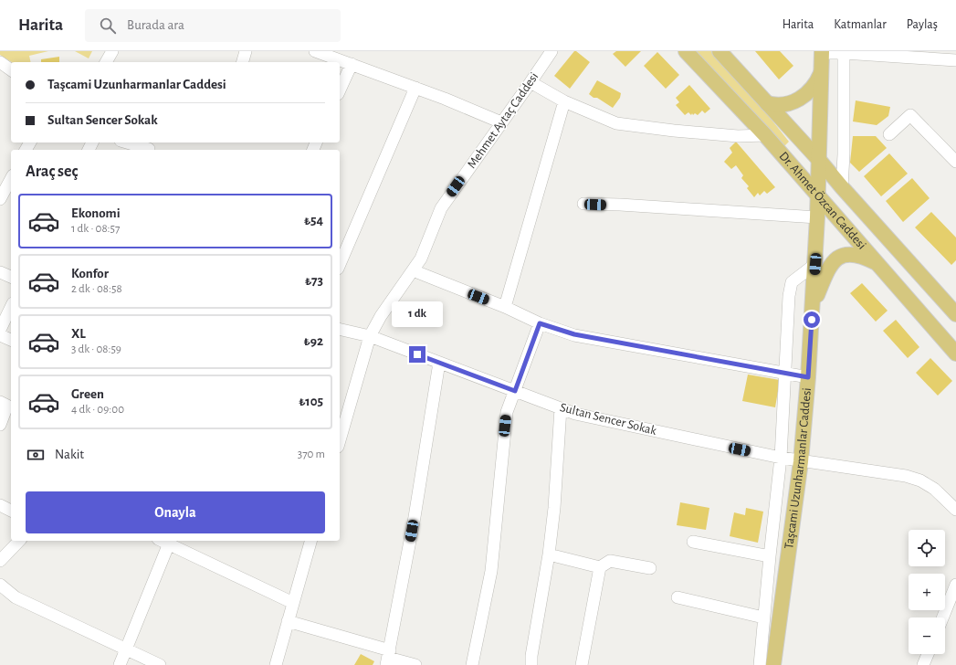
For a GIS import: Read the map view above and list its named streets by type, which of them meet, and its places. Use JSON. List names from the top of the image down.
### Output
{
  "streets": {
    "main road": ["Dr. Ahmet Özcan Caddesi", "Taşcami Uzunharmanlar Caddesi"],
    "street": ["Mehmet Aytaç Caddesi", "Sultan Sencer Sokak"]
  },
  "crossings": [
    ["Mehmet Aytaç Caddesi", "Sultan Sencer Sokak"],
    ["Dr. Ahmet Özcan Caddesi", "Taşcami Uzunharmanlar Caddesi"],
    ["Sultan Sencer Sokak", "Taşcami Uzunharmanlar Caddesi"]
  ],
  "page": {
    "header": "Harita",
    "search": "Burada ara",
    "nav": ["Harita", "Katmanlar", "Paylaş"],
    "banner": ["Taşcami Uzunharmanlar Caddesi", "Sultan Sencer Sokak"],
    "heading": "Araç seç",
    "list": [
      {
        "name": "Ekonomi",
        "note": "1 dk · 08:57",
        "value": "₺54"
      },
      {
        "name": "Konfor",
        "note": "2 dk · 08:58",
        "value": "₺73"
      },
      {
        "name": "XL",
        "note": "3 dk · 08:59",
        "value": "₺92"
      },
      {
        "name": "Green",
        "note": "4 dk · 09:00",
        "value": "₺105"
      }
    ],
    "bubble": "1 dk",
    "pay": ["Nakit", "370 m"],
    "buttons": "Onayla",
    "map_buttons": ["+", "−"]
  }
}
